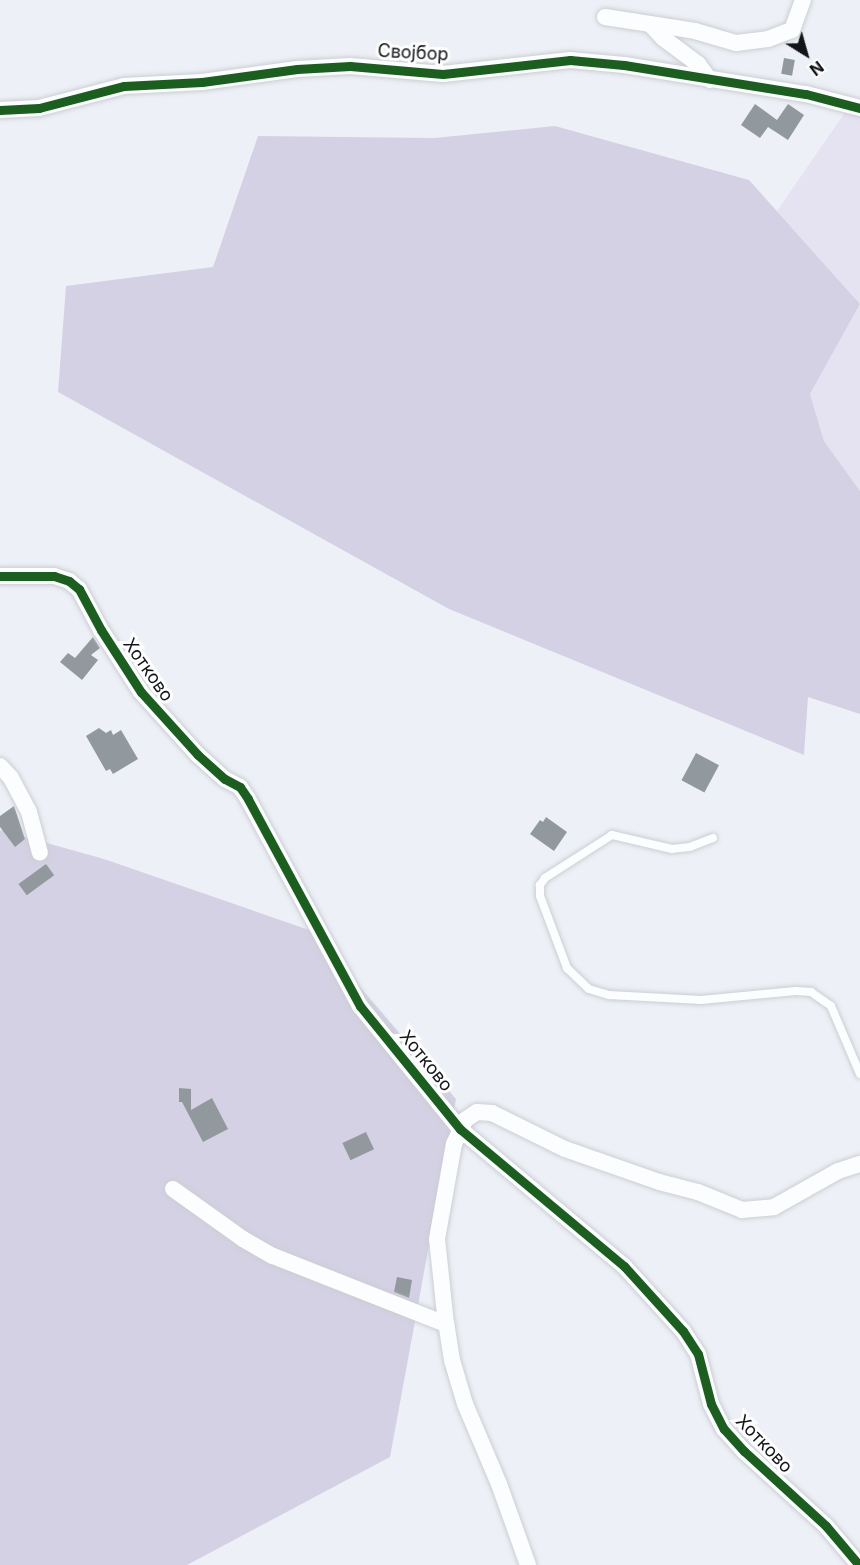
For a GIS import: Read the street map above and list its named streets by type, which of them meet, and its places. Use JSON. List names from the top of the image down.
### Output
{
  "streets": {
    "street": ["Својбор", "Хотково"]
  },
  "north": "bottom right"
}
